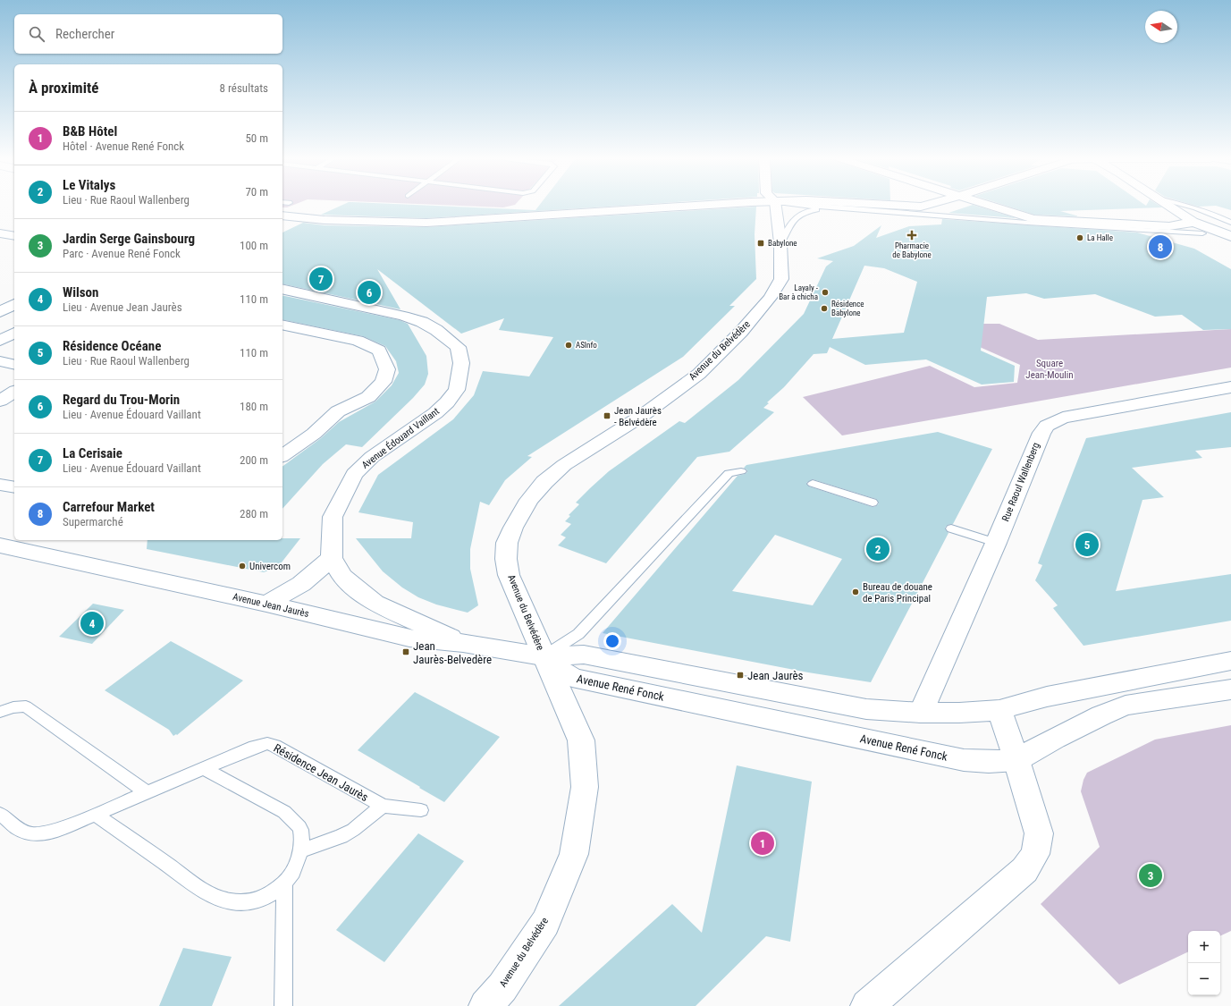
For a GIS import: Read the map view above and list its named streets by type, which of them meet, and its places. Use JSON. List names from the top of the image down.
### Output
{
  "streets": {
    "main road": [
      "Avenue du Belvédère",
      "Avenue Édouard Vaillant",
      "Rue Raoul Wallenberg",
      "Avenue Jean Jaurès",
      "Avenue René Fonck"
    ],
    "lane": ["Résidence Jean Jaurès"]
  },
  "crossings": [
    ["Avenue du Belvédère", "Avenue Jean Jaurès"],
    ["Avenue du Belvédère", "Avenue René Fonck"],
    ["Avenue Jean Jaurès", "Avenue René Fonck"]
  ],
  "parks": ["Square Jean-Moulin"],
  "places": {
    "health": ["Pharmacie de Babylone"],
    "other": [
      "La Halle",
      "Layaly - Bar à chicha",
      "Résidence Babylone",
      "ASInfo",
      "Univercom",
      "Bureau de douane de Paris Principal"
    ],
    "transit": [
      "Babylone",
      "Jean Jaurès - Belvédère",
      "Jean Jaurès-Belvedère",
      "Jean Jaurès"
    ]
  },
  "north": "left",
  "page": {
    "search": "Rechercher",
    "heading": ["À proximité", "8 résultats"],
    "list": [
      {
        "mark": "1",
        "name": "B&B Hôtel",
        "note": "Hôtel · Avenue René Fonck",
        "value": "50 m"
      },
      {
        "mark": "2",
        "name": "Le Vitalys",
        "note": "Lieu · Rue Raoul Wallenberg",
        "value": "70 m"
      },
      {
        "mark": "3",
        "name": "Jardin Serge Gainsbourg",
        "note": "Parc · Avenue René Fonck",
        "value": "100 m"
      },
      {
        "mark": "4",
        "name": "Wilson",
        "note": "Lieu · Avenue Jean Jaurès",
        "value": "110 m"
      },
      {
        "mark": "5",
        "name": "Résidence Océane",
        "note": "Lieu · Rue Raoul Wallenberg",
        "value": "110 m"
      },
      {
        "mark": "6",
        "name": "Regard du Trou-Morin",
        "note": "Lieu · Avenue Édouard Vaillant",
        "value": "180 m"
      },
      {
        "mark": "7",
        "name": "La Cerisaie",
        "note": "Lieu · Avenue Édouard Vaillant",
        "value": "200 m"
      },
      {
        "mark": "8",
        "name": "Carrefour Market",
        "note": "Supermarché",
        "value": "280 m"
      }
    ],
    "pins": [
      "8",
      "7",
      "6",
      "5",
      "2",
      "4",
      "1",
      "3"
    ],
    "map_buttons": ["+", "−"]
  }
}
